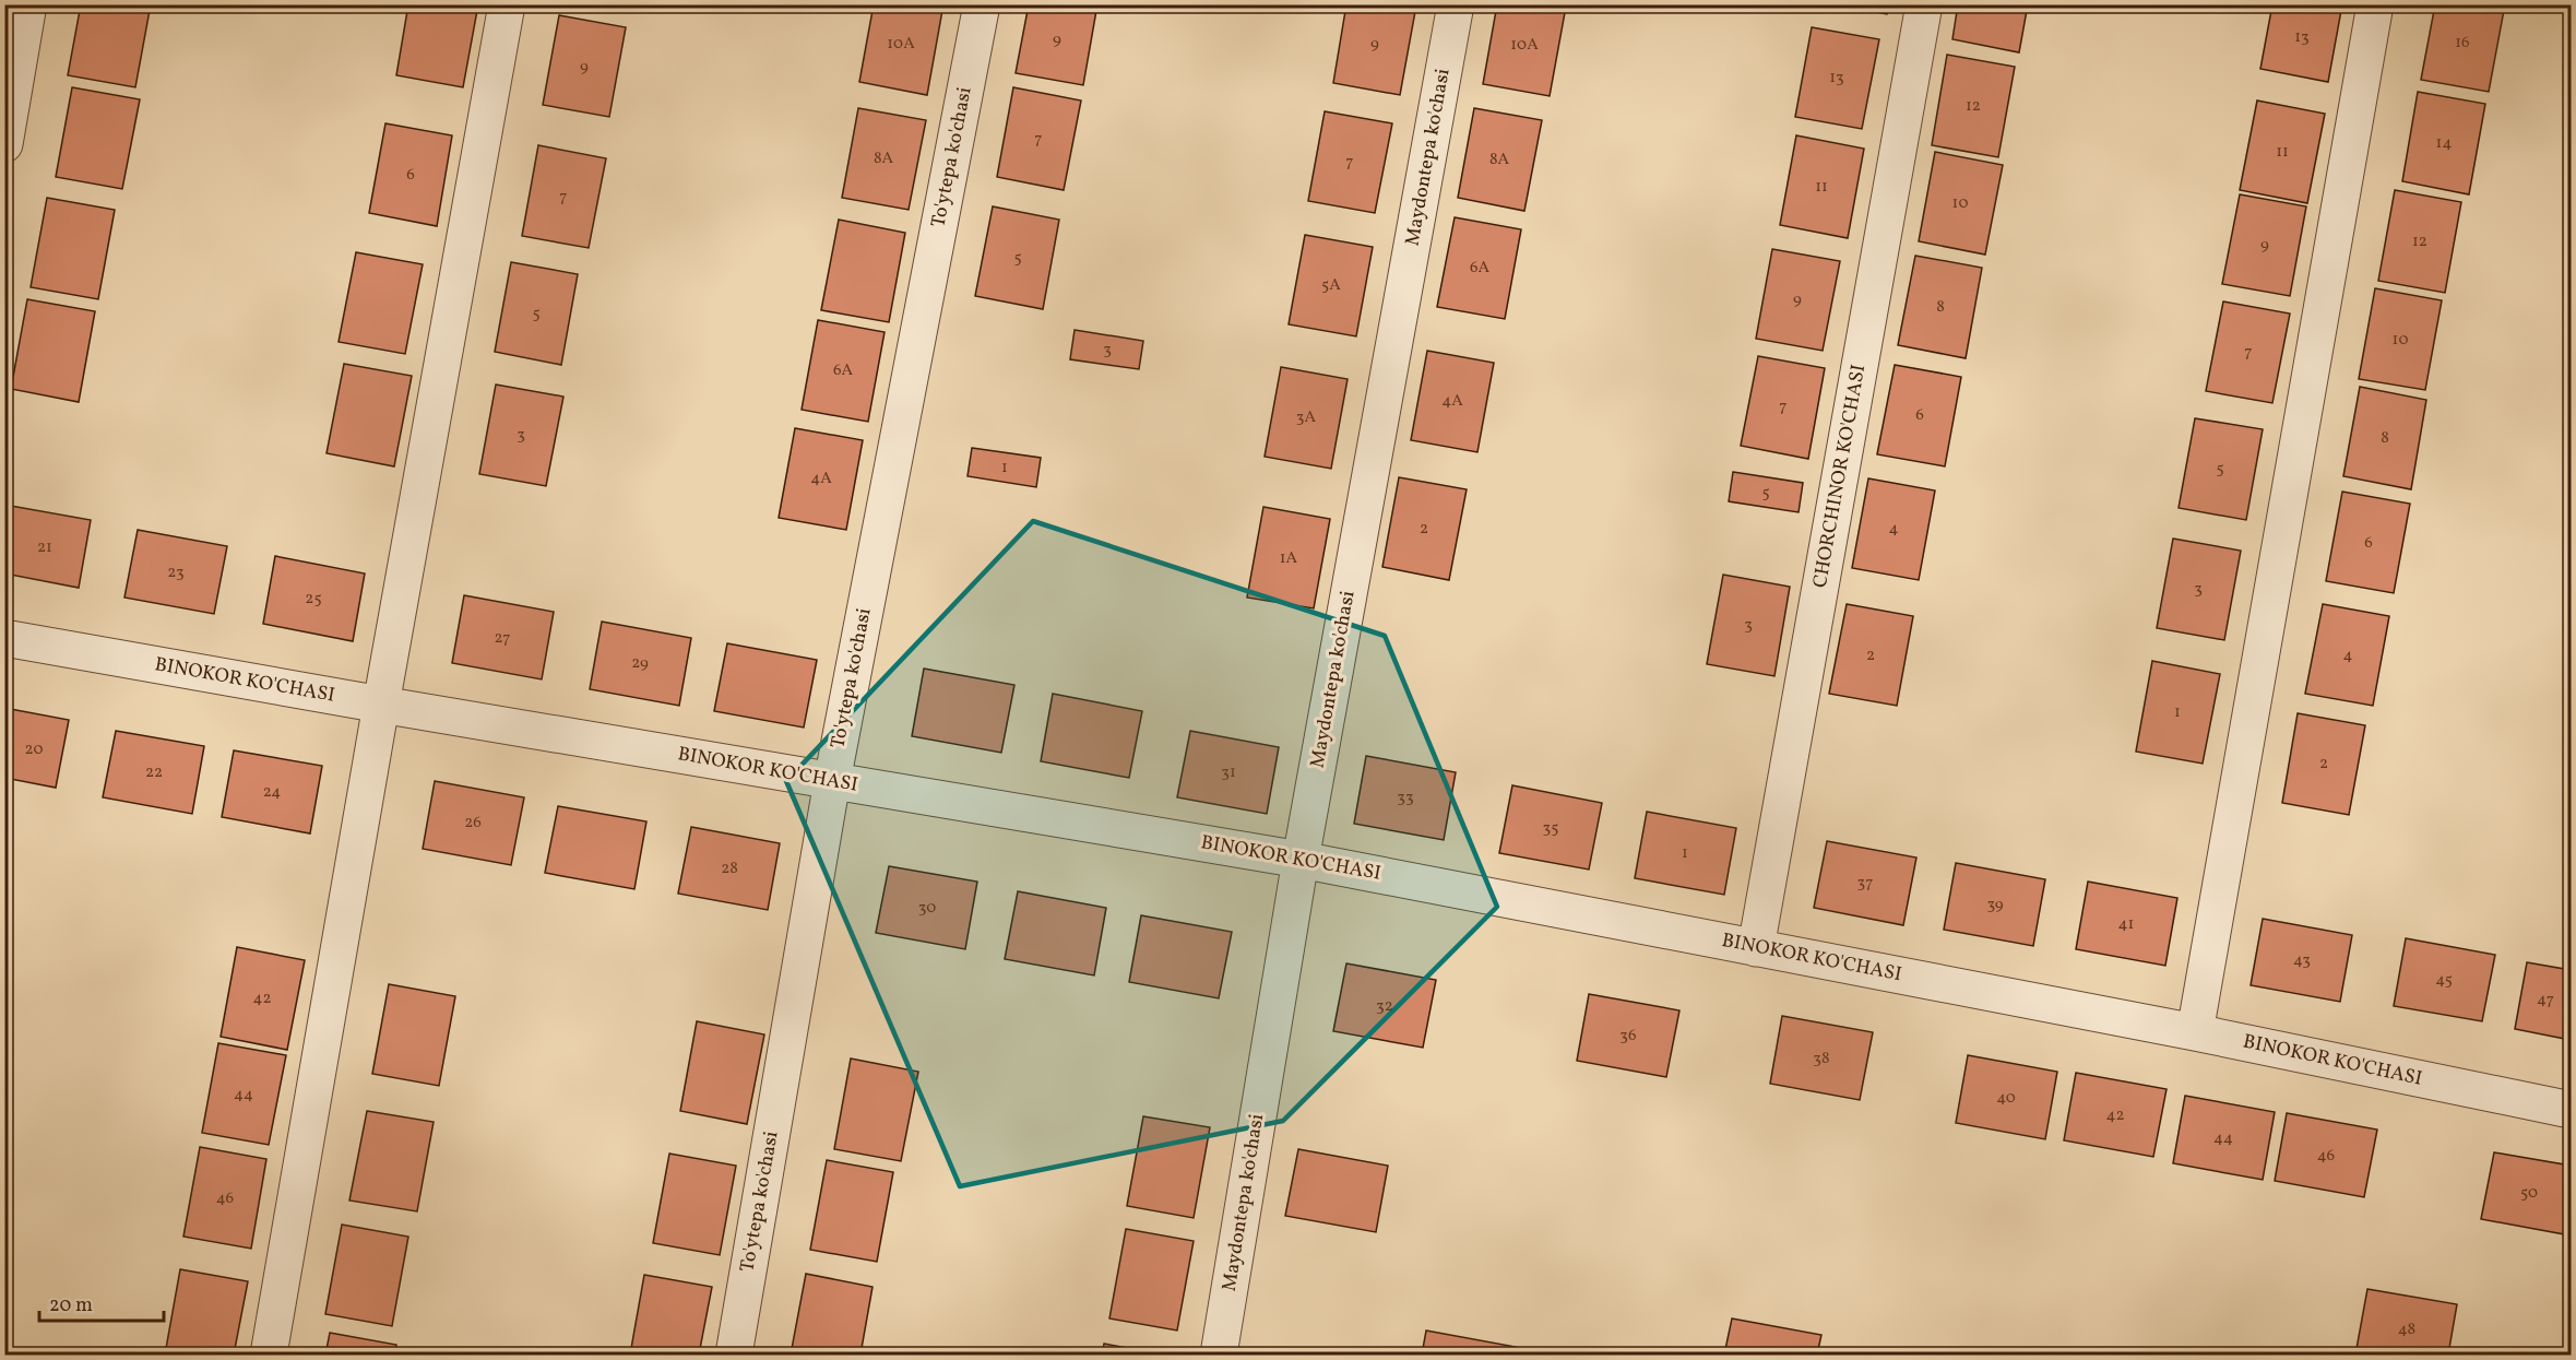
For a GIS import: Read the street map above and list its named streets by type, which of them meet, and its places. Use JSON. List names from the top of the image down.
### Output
{
  "streets": {
    "street": [
      "To'ytepa ko'chasi",
      "Maydontepa ko'chasi",
      "CHORCHINOR KO'CHASI",
      "BINOKOR KO'CHASI"
    ]
  },
  "crossings": [
    ["To'ytepa ko'chasi", "BINOKOR KO'CHASI"],
    ["Maydontepa ko'chasi", "BINOKOR KO'CHASI"],
    ["CHORCHINOR KO'CHASI", "BINOKOR KO'CHASI"]
  ],
  "house_numbers": [
    "13",
    "9",
    "16",
    "10A",
    "9",
    "10A",
    "9",
    "13",
    "12",
    "7",
    "14",
    "11",
    "8A",
    "8A",
    "7",
    "6",
    "11",
    "7",
    "10",
    "12",
    "9",
    "5",
    "6A",
    "5A",
    "9",
    "8",
    "5",
    "10",
    "3",
    "7",
    "6A",
    "4A",
    "7",
    "6",
    "3A",
    "3",
    "8",
    "1",
    "5",
    "4A",
    "5",
    "2",
    "4",
    "6",
    "21",
    "1A",
    "23",
    "3",
    "25",
    "3",
    "27",
    "2",
    "4",
    "29",
    "1",
    "20",
    "2",
    "22",
    "31",
    "24",
    "33",
    "26",
    "35",
    "1",
    "28",
    "37",
    "39",
    "30",
    "41",
    "43",
    "45",
    "42",
    "47",
    "32",
    "36",
    "38",
    "44",
    "40",
    "42",
    "44",
    "46",
    "50",
    "46",
    "48"
  ],
  "scale_bar": "20 m"
}
